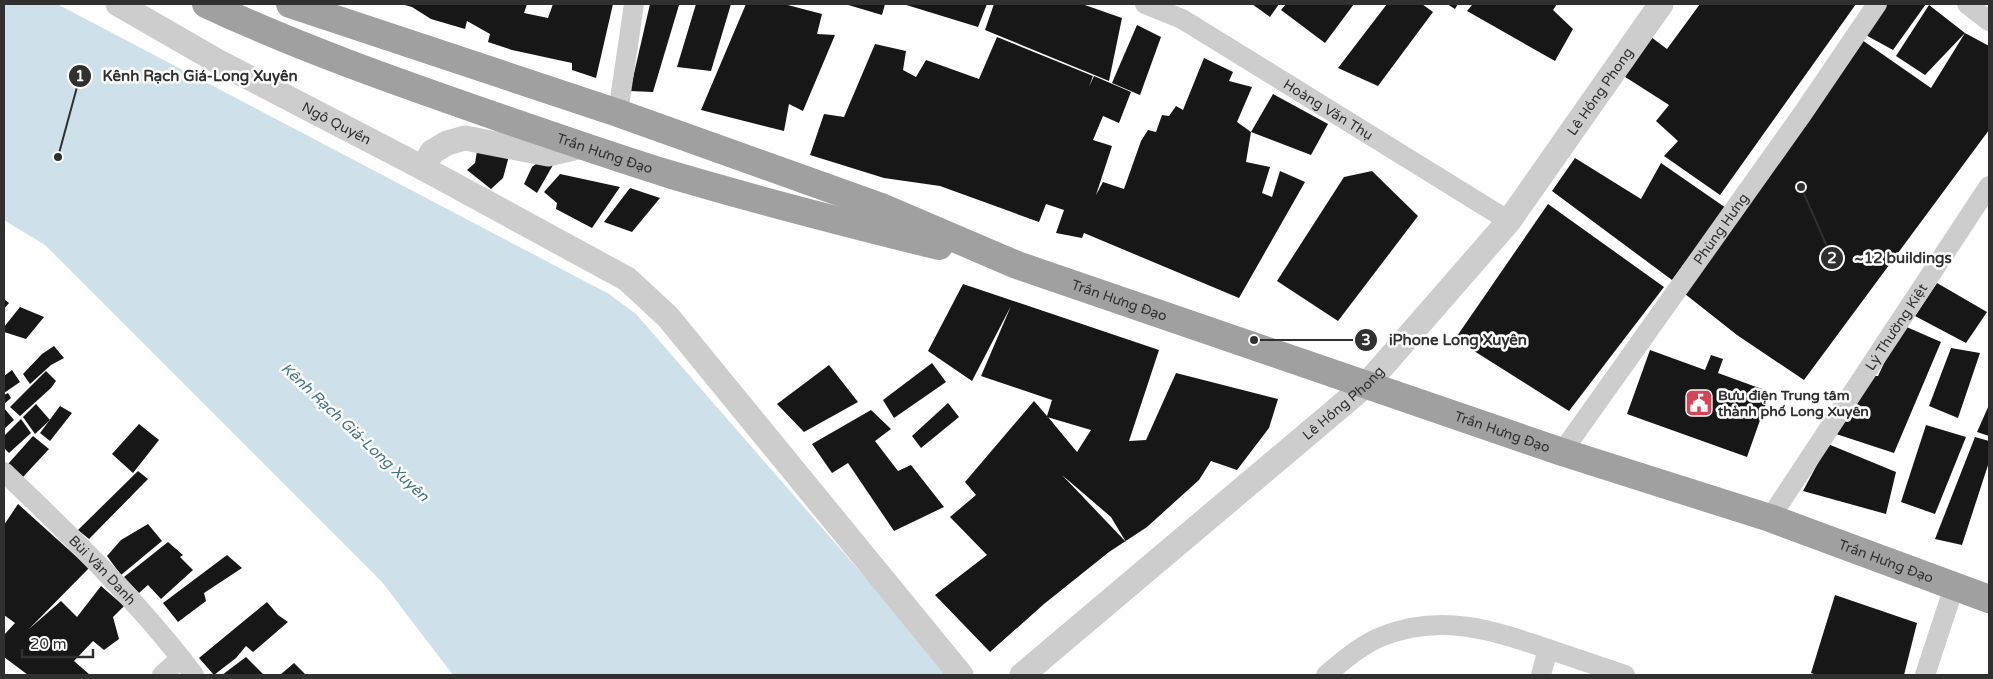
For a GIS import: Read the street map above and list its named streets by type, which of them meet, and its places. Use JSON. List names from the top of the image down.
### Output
{
  "streets": {
    "highway": ["Trần Hưng Đạo"],
    "street": [
      "Lê Hồng Phong",
      "Hoàng Văn Thụ",
      "Ngô Quyền",
      "Phùng Hưng",
      "Lý Thường Kiệt",
      "Bùi Văn Danh"
    ]
  },
  "crossings": [
    ["Lê Hồng Phong", "Hoàng Văn Thụ"],
    ["Lê Hồng Phong", "Trần Hưng Đạo"],
    ["Trần Hưng Đạo", "Phùng Hưng"],
    ["Trần Hưng Đạo", "Lý Thường Kiệt"]
  ],
  "water": ["Kênh Rạch Giá-Long Xuyên"],
  "places": {
    "other": ["Kênh Rạch Giá-Long Xuyên", "~12 buildings", "iPhone Long Xuyên"],
    "public building": ["Bưu điện Trung tâm thành phố Long Xuyên"]
  },
  "scale_bar": "20 m"
}
